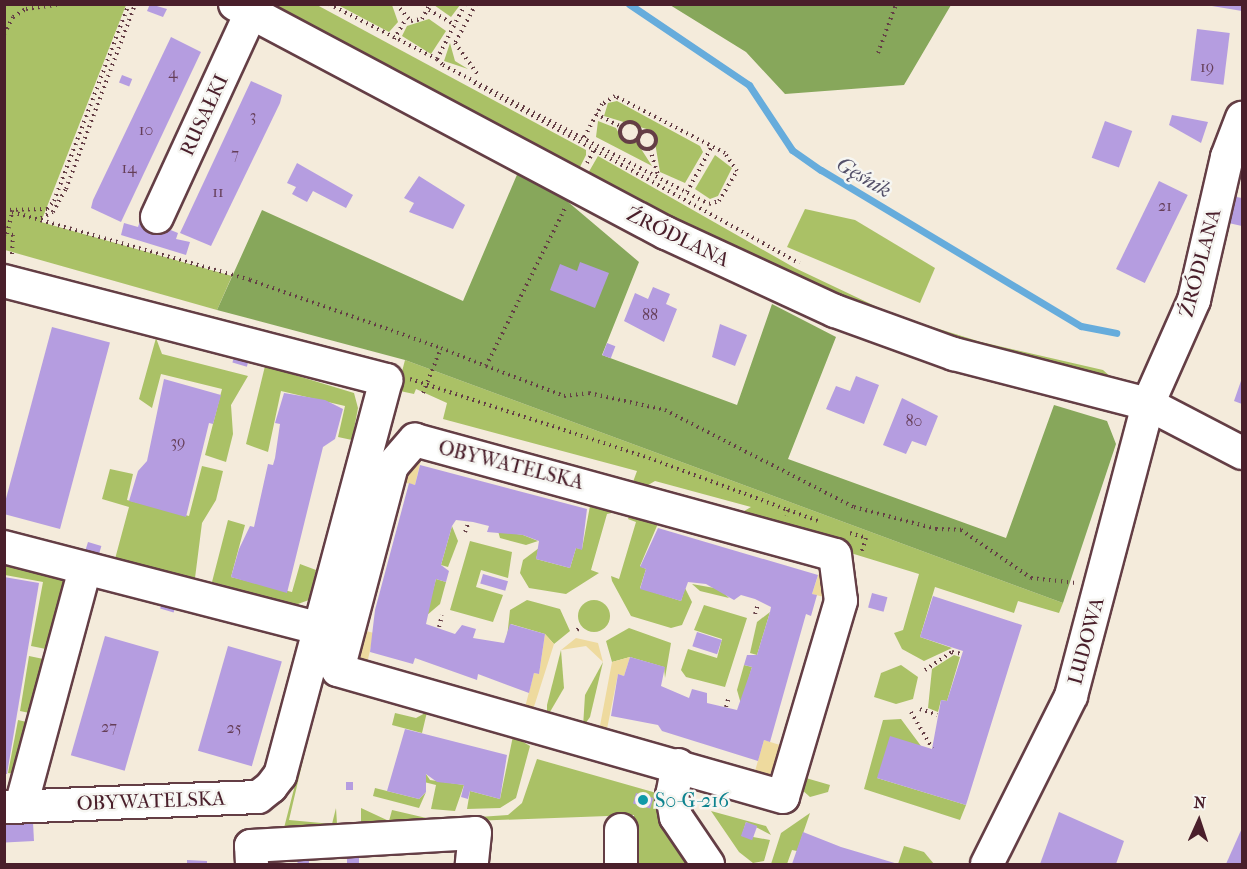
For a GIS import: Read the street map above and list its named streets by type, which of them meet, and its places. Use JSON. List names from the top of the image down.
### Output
{
  "streets": {
    "street": [
      "RUSAŁKI",
      "ŹRÓDLANA",
      "OBYWATELSKA",
      "LUDOWA"
    ]
  },
  "crossings": [
    ["RUSAŁKI", "ŹRÓDLANA"],
    ["ŹRÓDLANA", "LUDOWA"]
  ],
  "water": ["Gęśnik"],
  "places": ["S0-G-216"],
  "house_numbers": [
    "19",
    "4",
    "3",
    "10",
    "7",
    "14",
    "11",
    "21",
    "88",
    "80",
    "39",
    "27",
    "25"
  ],
  "north": "top"
}
